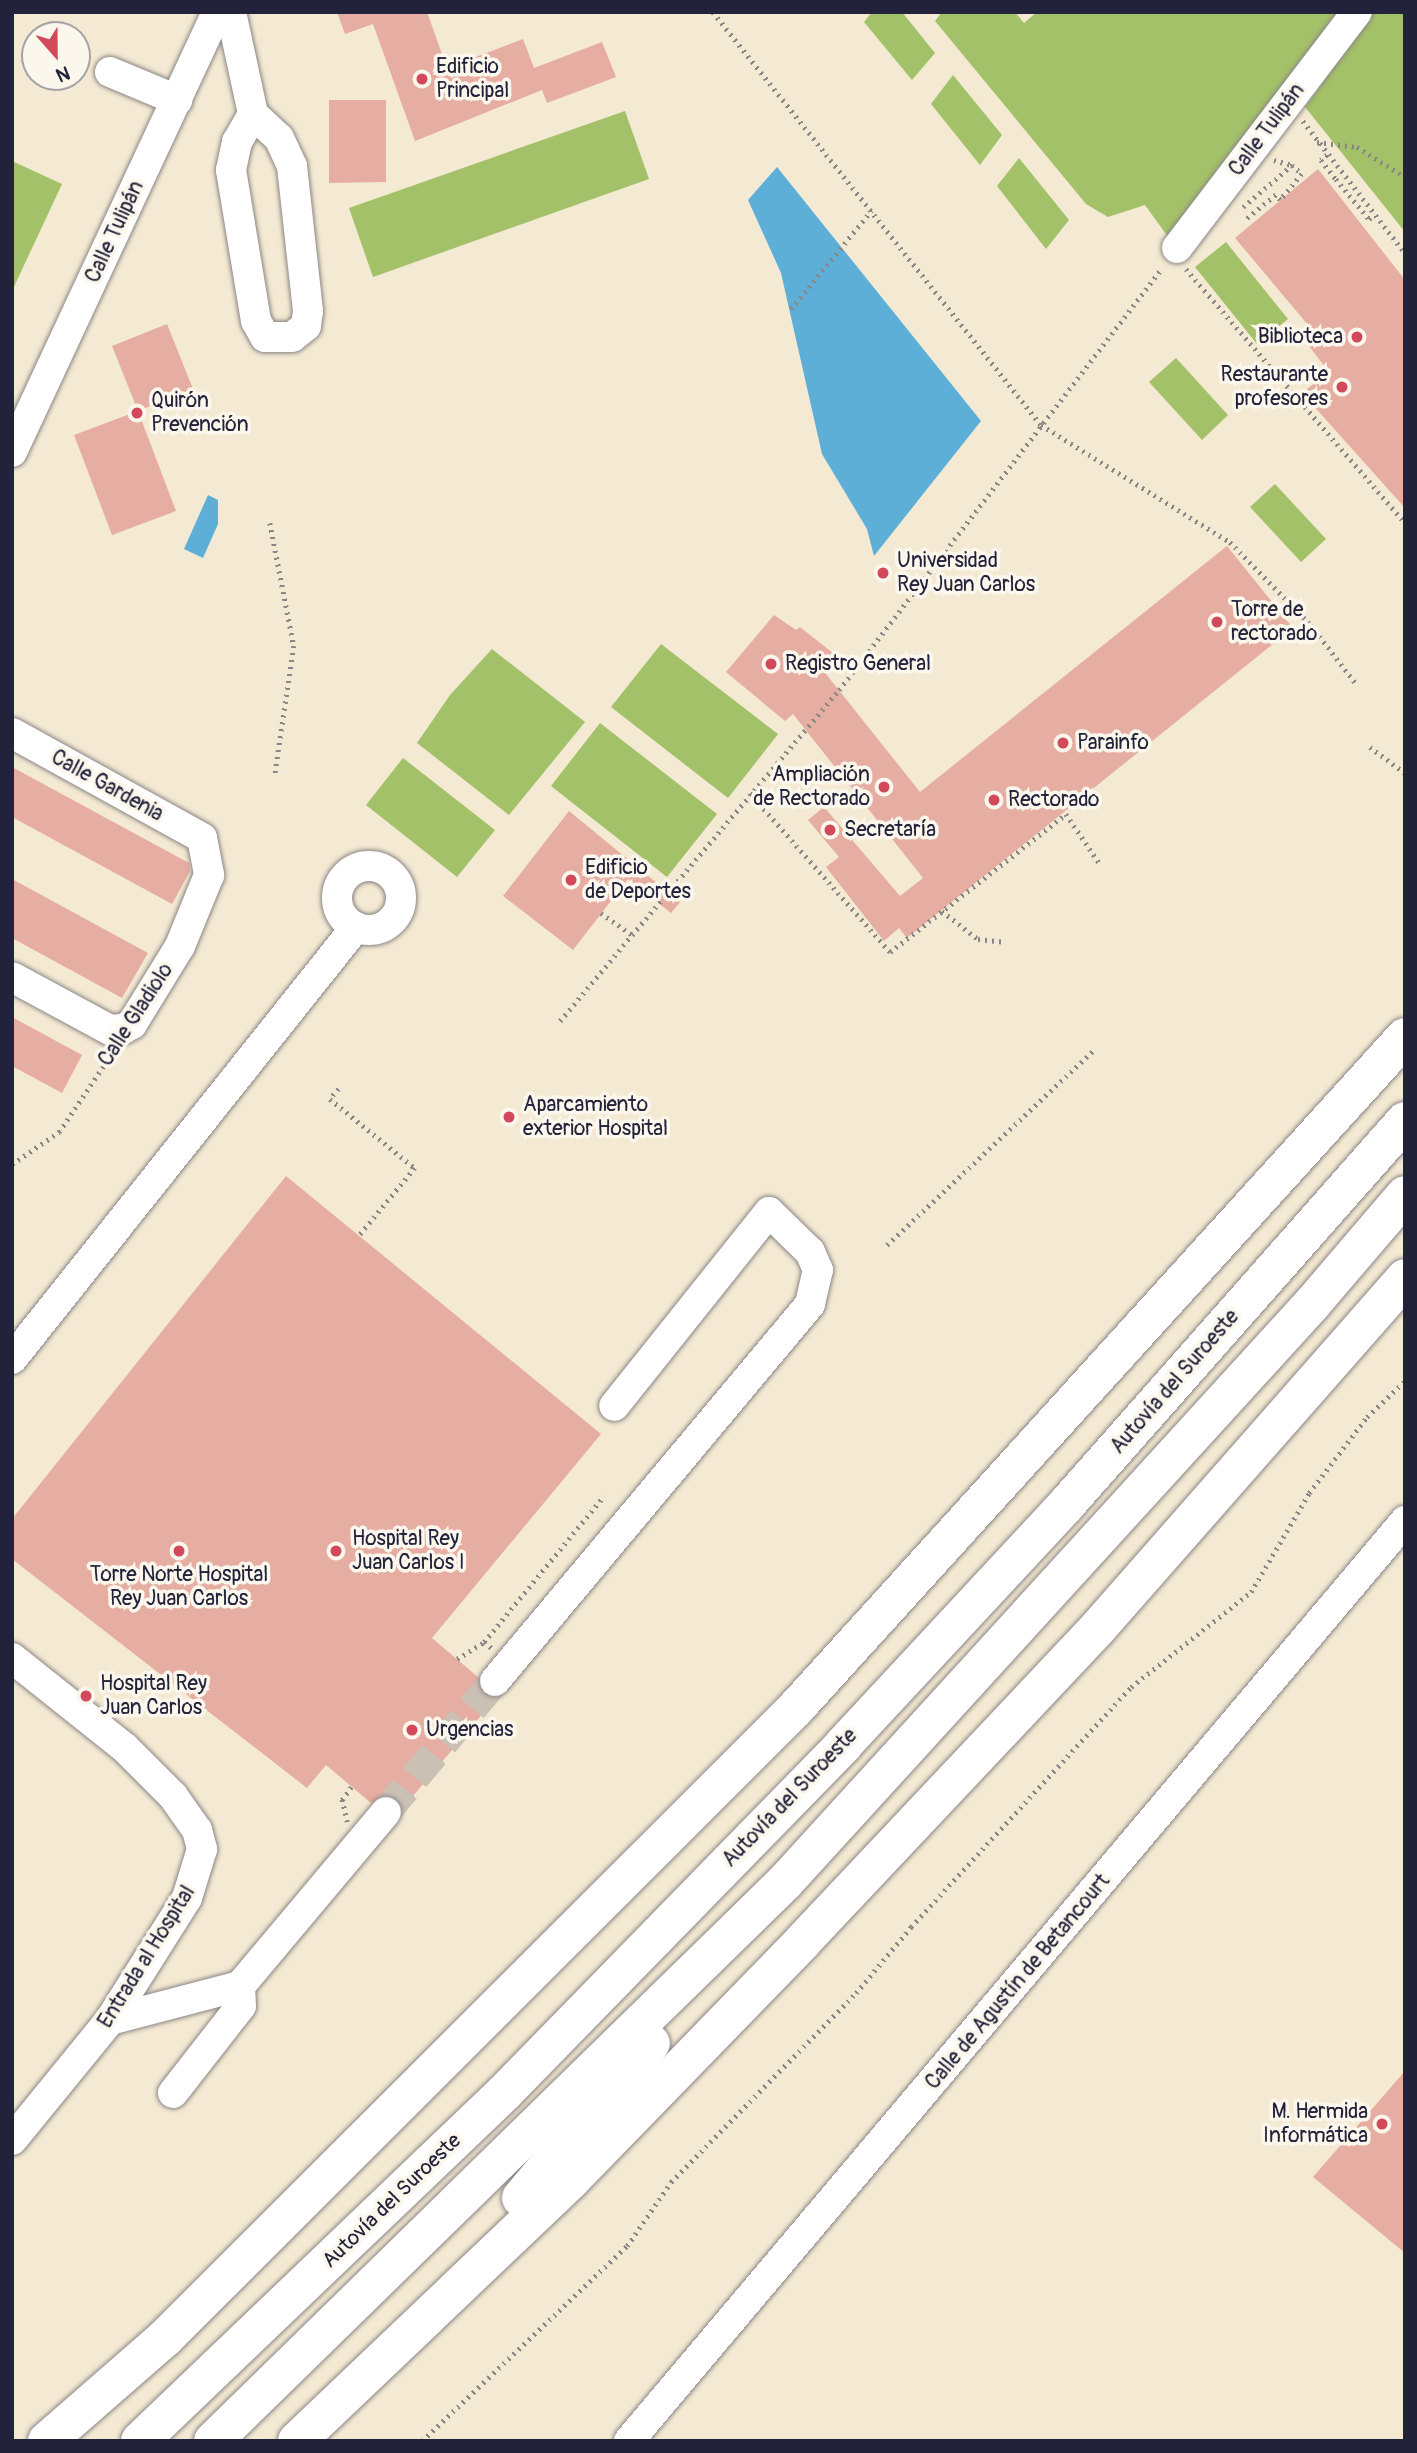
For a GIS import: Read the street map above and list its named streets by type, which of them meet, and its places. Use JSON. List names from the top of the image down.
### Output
{
  "streets": {
    "highway": ["Autovía del Suroeste"],
    "street": [
      "Calle Tulipán",
      "Calle Gardenia",
      "Calle Gladiolo",
      "Entrada al Hospital",
      "Calle de Agustín de Betancourt"
    ]
  },
  "crossings": [
    ["Calle Gardenia", "Calle Gladiolo"]
  ],
  "places": [
    "Edificio Principal",
    "Biblioteca",
    "Restaurante profesores",
    "Quirón Prevención",
    "Universidad Rey Juan Carlos",
    "Torre de rectorado",
    "Registro General",
    "Parainfo",
    "Ampliación de Rectorado",
    "Rectorado",
    "Secretaría",
    "Edificio de Deportes",
    "Aparcamiento exterior Hospital",
    "Torre Norte Hospital Rey Juan Carlos",
    "Hospital Rey Juan Carlos I",
    "Hospital Rey Juan Carlos",
    "Urgencias",
    "M. Hermida Informática"
  ],
  "north": "bottom"
}
